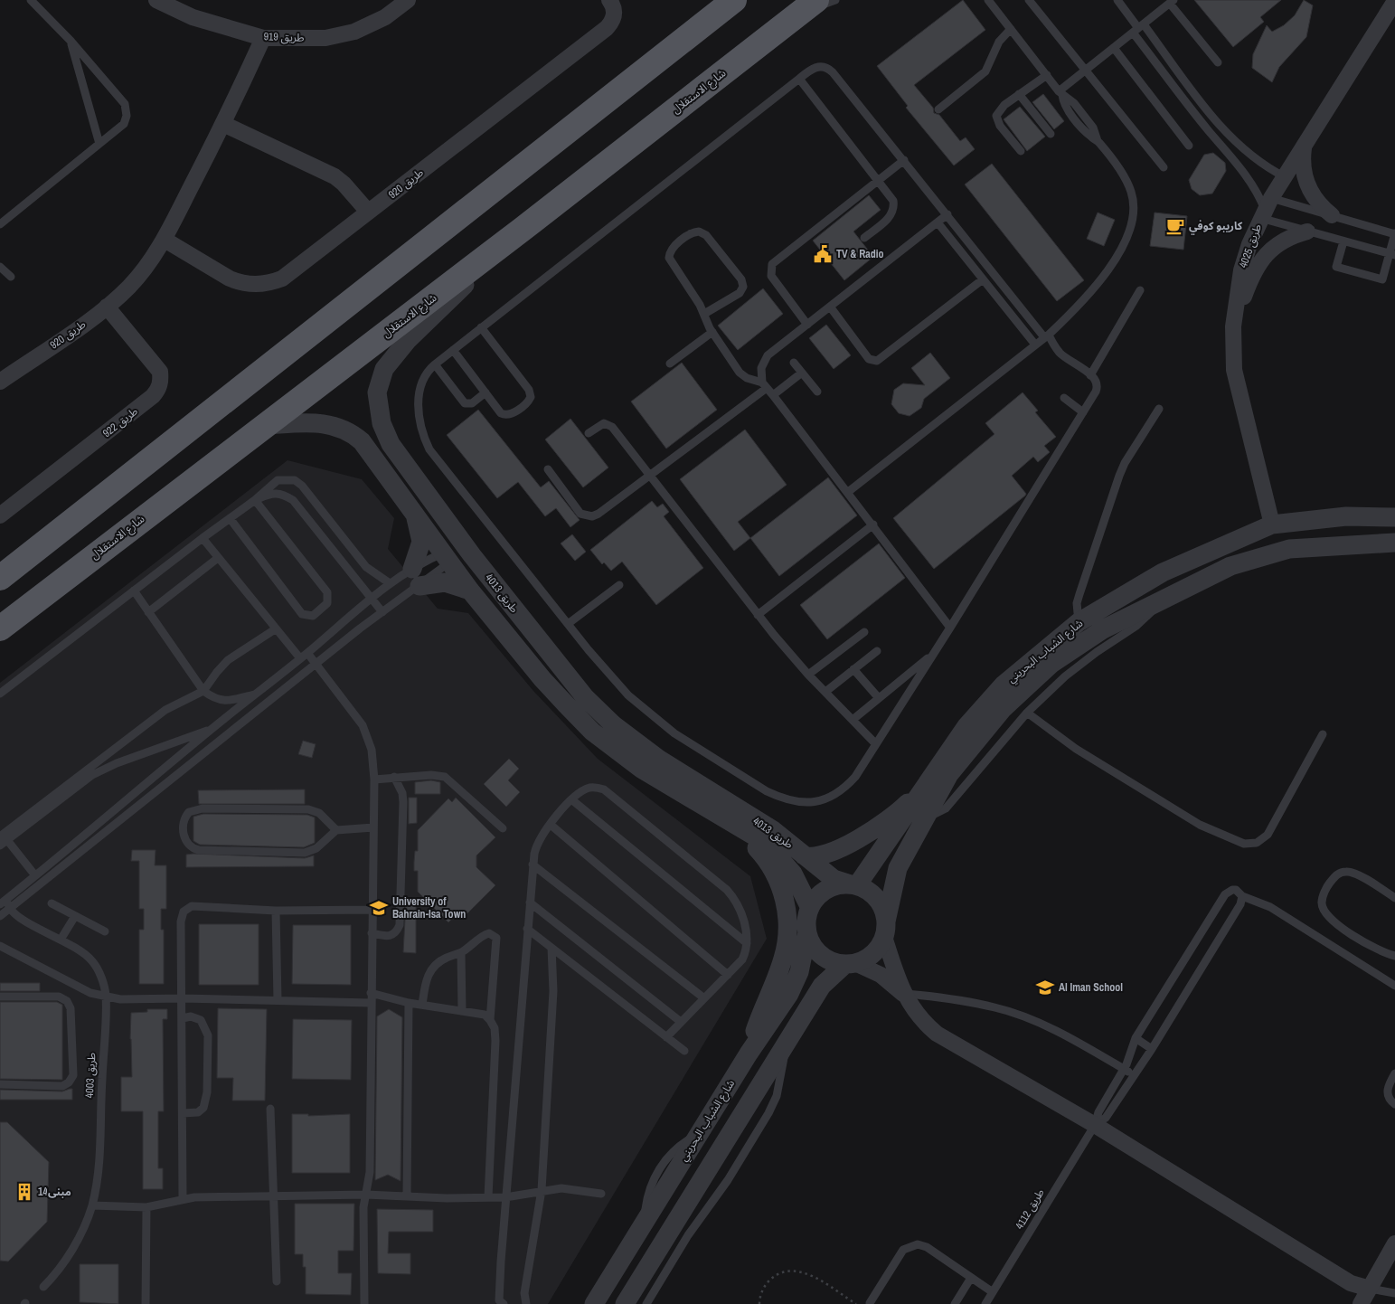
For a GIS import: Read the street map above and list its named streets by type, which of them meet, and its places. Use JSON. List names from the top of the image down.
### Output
{
  "streets": {
    "main road": ["شارع الاستقلال"],
    "street": [
      "طريق 919",
      "طريق 920",
      "طريق 4025",
      "طريق 922",
      "طريق 4013",
      "شارع الشباب البحريني"
    ],
    "lane": ["طريق 4003", "طريق 4112"]
  },
  "crossings": [
    ["طريق 919", "طريق 920"],
    ["شارع الاستقلال", "طريق 4013"],
    ["طريق 920", "طريق 922"],
    ["طريق 4025", "شارع الشباب البحريني"],
    ["طريق 4013", "شارع الشباب البحريني"]
  ],
  "places": {
    "cafe": ["كاريبو كوفي"],
    "public building": ["TV & Radio"],
    "school or university": ["University of Bahrain-Isa Town", "Al Iman School"],
    "building": ["مبنى14"]
  }
}
